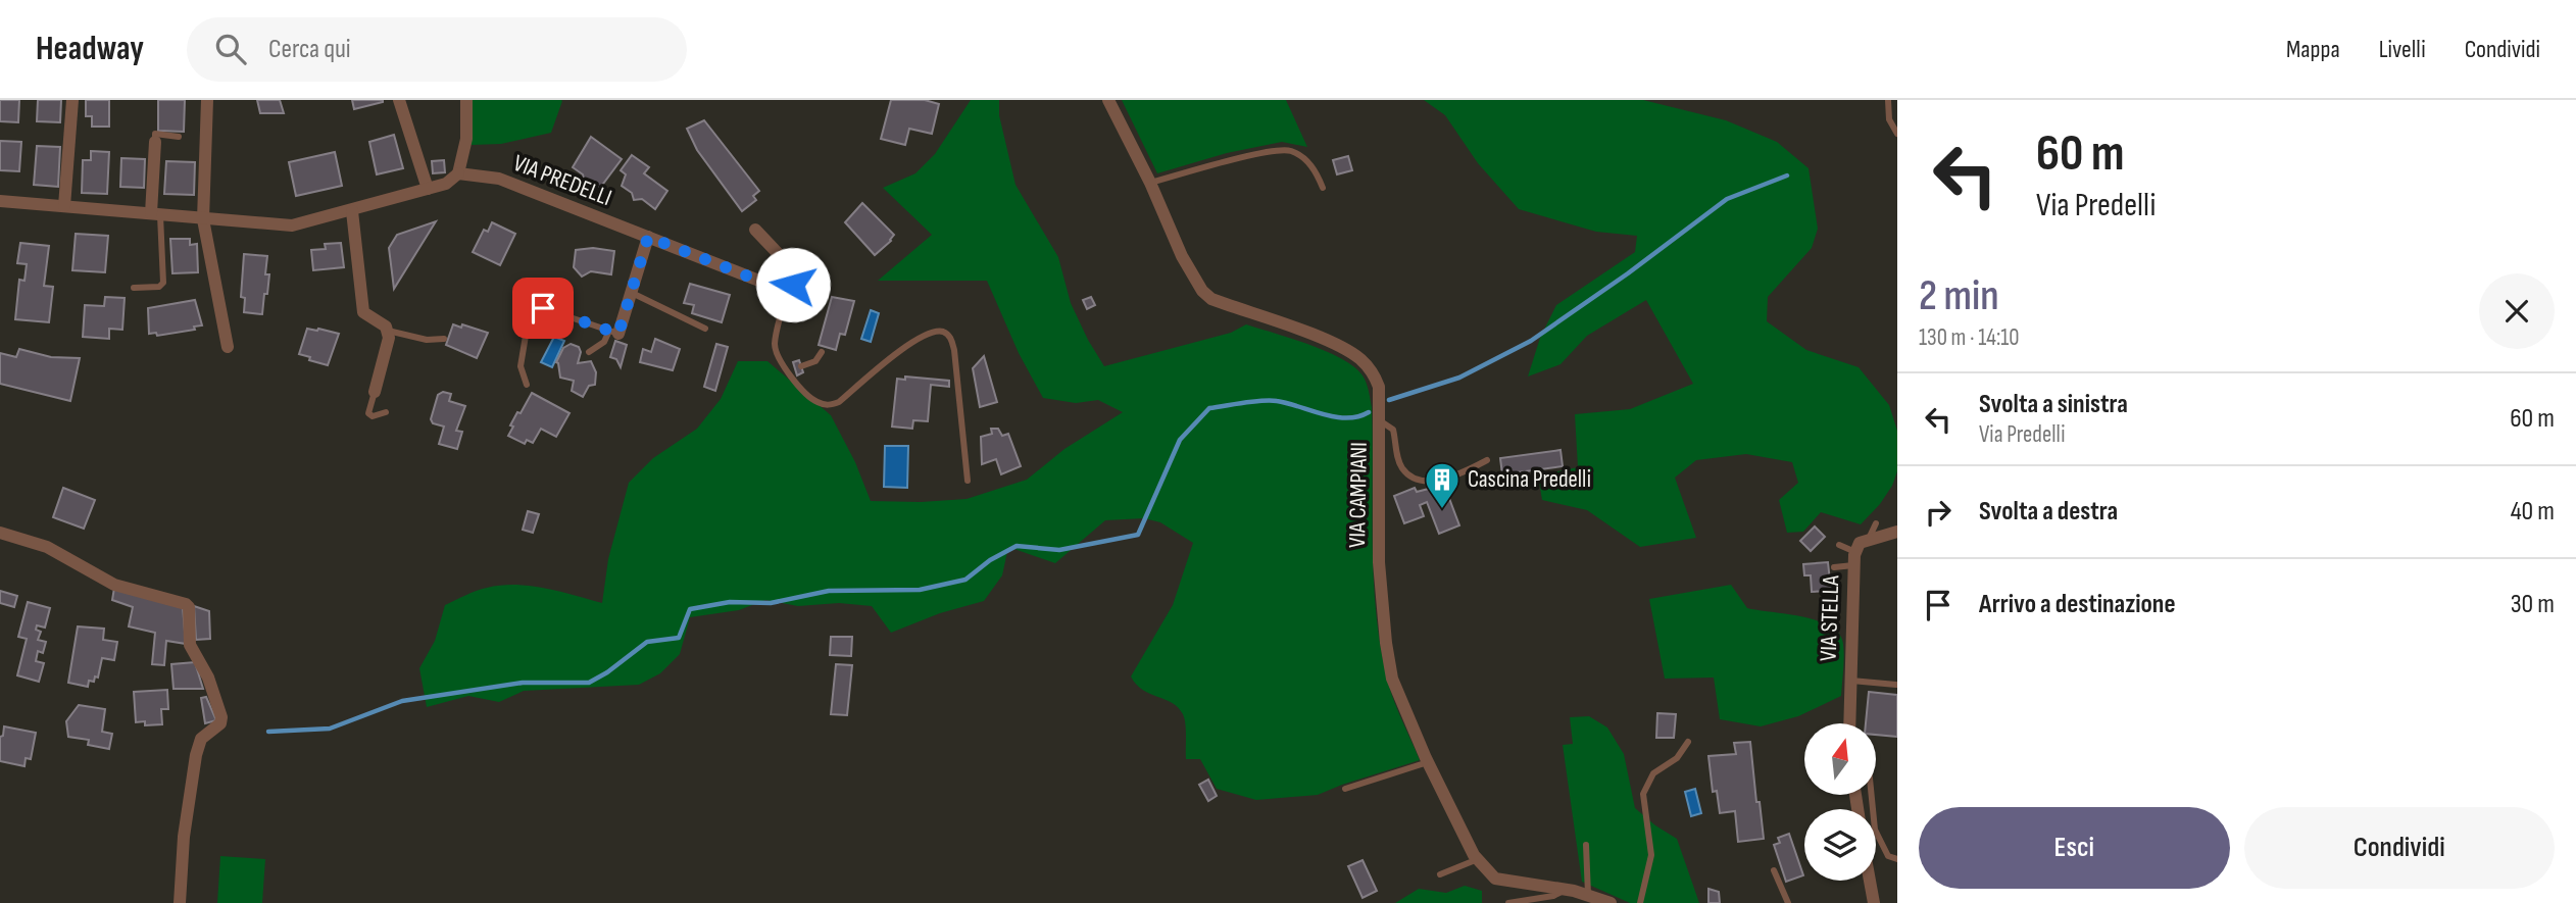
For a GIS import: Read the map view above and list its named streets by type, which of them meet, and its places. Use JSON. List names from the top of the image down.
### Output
{
  "streets": {
    "street": ["VIA PREDELLI", "VIA CAMPIANI", "VIA STELLA"]
  },
  "places": {
    "building": ["Cascina Predelli"]
  },
  "north": "top",
  "page": {
    "header": "Headway",
    "search": "Cerca qui",
    "nav": ["Mappa", "Livelli", "Condividi"],
    "turn": ["60 m", "Via Predelli"],
    "heading": ["2 min", "130 m · 14:10"],
    "list": [
      {
        "name": "Svolta a sinistra",
        "note": "Via Predelli",
        "value": "60 m"
      },
      {
        "name": "Svolta a destra",
        "value": "40 m"
      },
      {
        "name": "Arrivo a destinazione",
        "value": "30 m"
      }
    ],
    "buttons": ["Esci", "Condividi"]
  }
}
